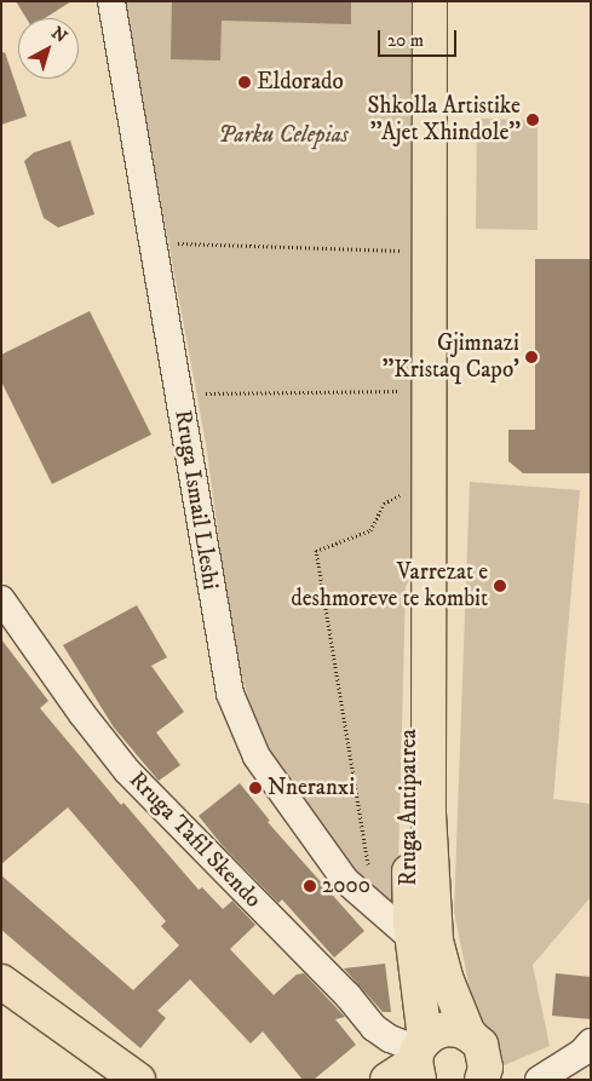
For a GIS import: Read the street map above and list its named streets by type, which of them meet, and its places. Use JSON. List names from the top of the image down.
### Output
{
  "streets": {
    "main road": ["Rruga Antipatrea"],
    "street": ["Rruga Ismail Lleshi", "Rruga Tafil Skendo"]
  },
  "crossings": [
    ["Rruga Ismail Lleshi", "Rruga Antipatrea"],
    ["Rruga Antipatrea", "Rruga Tafil Skendo"]
  ],
  "parks": ["Parku Celepias"],
  "places": [
    "Eldorado",
    "Shkolla Artistike ''Ajet Xhindole''",
    "Gjimnazi ''Kristaq Capo'",
    "Varrezat e deshmoreve te kombit",
    "Nneranxi",
    "2000"
  ],
  "scale_bar": "20 m",
  "north": "top right"
}
